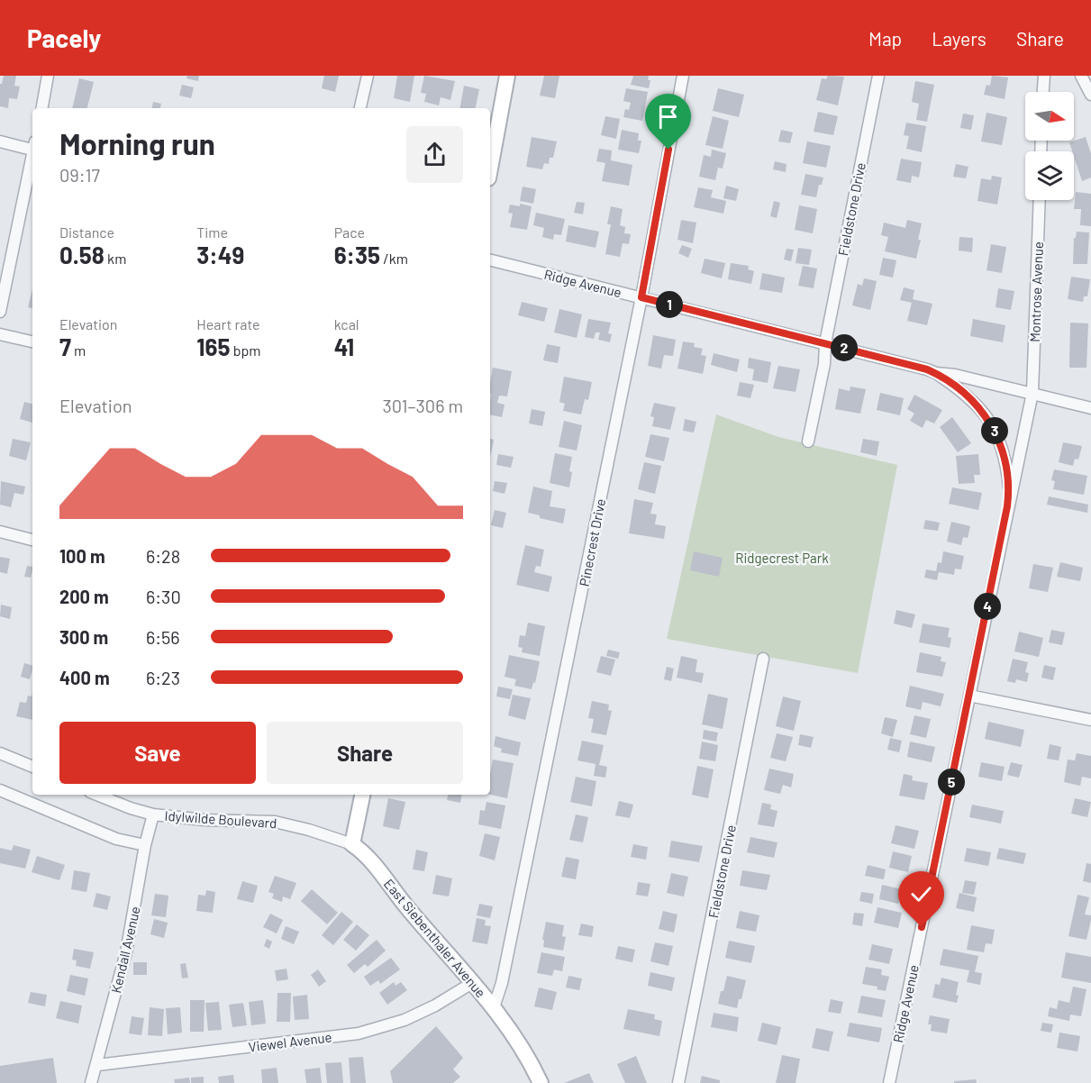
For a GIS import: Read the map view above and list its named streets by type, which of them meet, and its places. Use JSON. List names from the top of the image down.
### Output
{
  "streets": {
    "main road": ["East Siebenthaler Avenue"],
    "street": [
      "Fieldstone Drive",
      "Ridge Avenue",
      "Montrose Avenue",
      "Pinecrest Drive",
      "Idylwilde Boulevard",
      "Kendall Avenue",
      "Viewel Avenue"
    ]
  },
  "crossings": [
    ["Fieldstone Drive", "Ridge Avenue"],
    ["Ridge Avenue", "Montrose Avenue"],
    ["Ridge Avenue", "Pinecrest Drive"],
    ["Pinecrest Drive", "East Siebenthaler Avenue"],
    ["Idylwilde Boulevard", "East Siebenthaler Avenue"],
    ["Idylwilde Boulevard", "Kendall Avenue"],
    ["East Siebenthaler Avenue", "Viewel Avenue"],
    ["Kendall Avenue", "Viewel Avenue"]
  ],
  "parks": ["Ridgecrest Park"],
  "north": "right",
  "page": {
    "header": "Pacely",
    "nav": ["Map", "Layers", "Share"],
    "heading": ["Morning run", "09:17"],
    "stats": [
      ["Distance", "0.58 km"],
      ["Time", "3:49"],
      ["Pace", "6:35 /km"],
      ["Elevation", "7 m"],
      ["Heart rate", "165 bpm"],
      ["kcal", "41"]
    ],
    "pins": [
      "1",
      "2",
      "3",
      "4",
      "5"
    ],
    "chart": ["Elevation", "301–306 m"],
    "list": [
      {
        "name": "100 m",
        "note": "6:28"
      },
      {
        "name": "200 m",
        "note": "6:30"
      },
      {
        "name": "300 m",
        "note": "6:56"
      },
      {
        "name": "400 m",
        "note": "6:23"
      }
    ],
    "buttons": ["Save", "Share"]
  }
}
